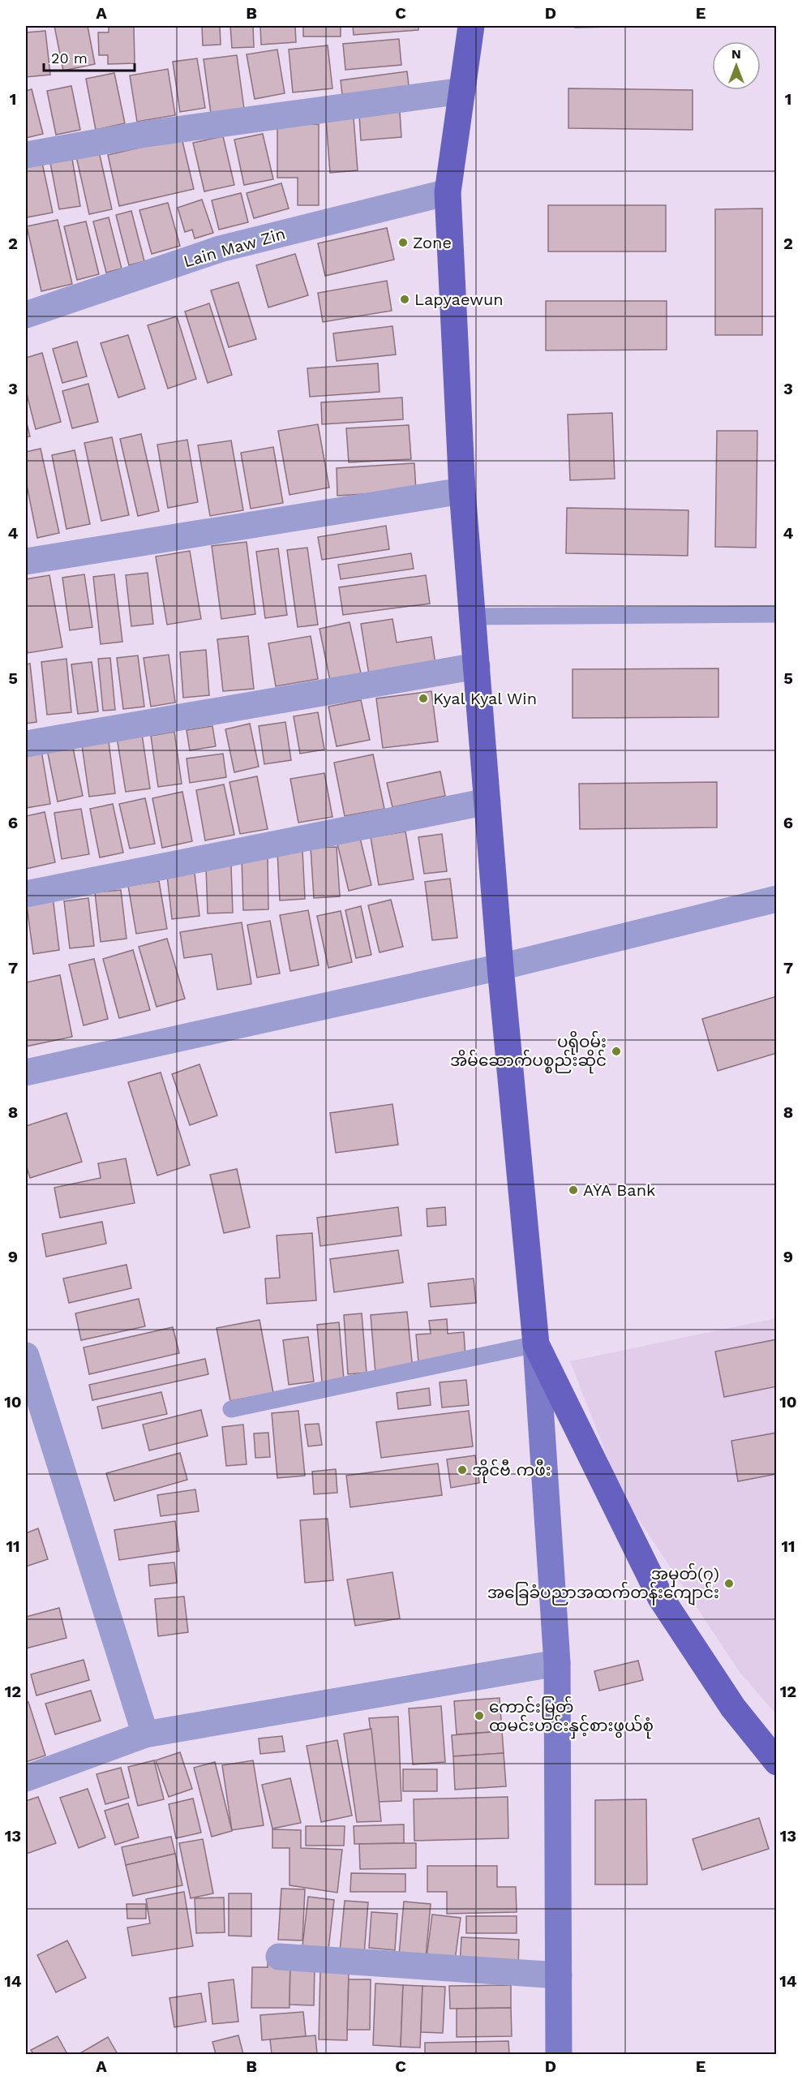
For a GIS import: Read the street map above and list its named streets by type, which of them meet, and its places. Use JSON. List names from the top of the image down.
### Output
{
  "streets": {
    "street": ["Lain Maw Zin"]
  },
  "places": [
    "Zone",
    "Lapyaewun",
    "Kyal Kyal Win",
    "ပရိုဝမ်း အိမ်ဆောက်ပစ္စည်းဆိုင်",
    "AYA Bank",
    "အိုင်ဗီ ကဖီး",
    "အမှတ်(၇) အခြေခံပညာအထက်တန်းကျောင်း",
    "ကောင်းမြတ် ထမင်းဟင်းနှင့်စားဖွယ်စုံ"
  ],
  "scale_bar": "20 m",
  "north": "top",
  "grid": {
    "columns": [
      "A",
      "B",
      "C",
      "D",
      "E"
    ],
    "rows": [
      "1",
      "2",
      "3",
      "4",
      "5",
      "6",
      "7",
      "8",
      "9",
      "10",
      "11",
      "12",
      "13",
      "14"
    ]
  }
}
